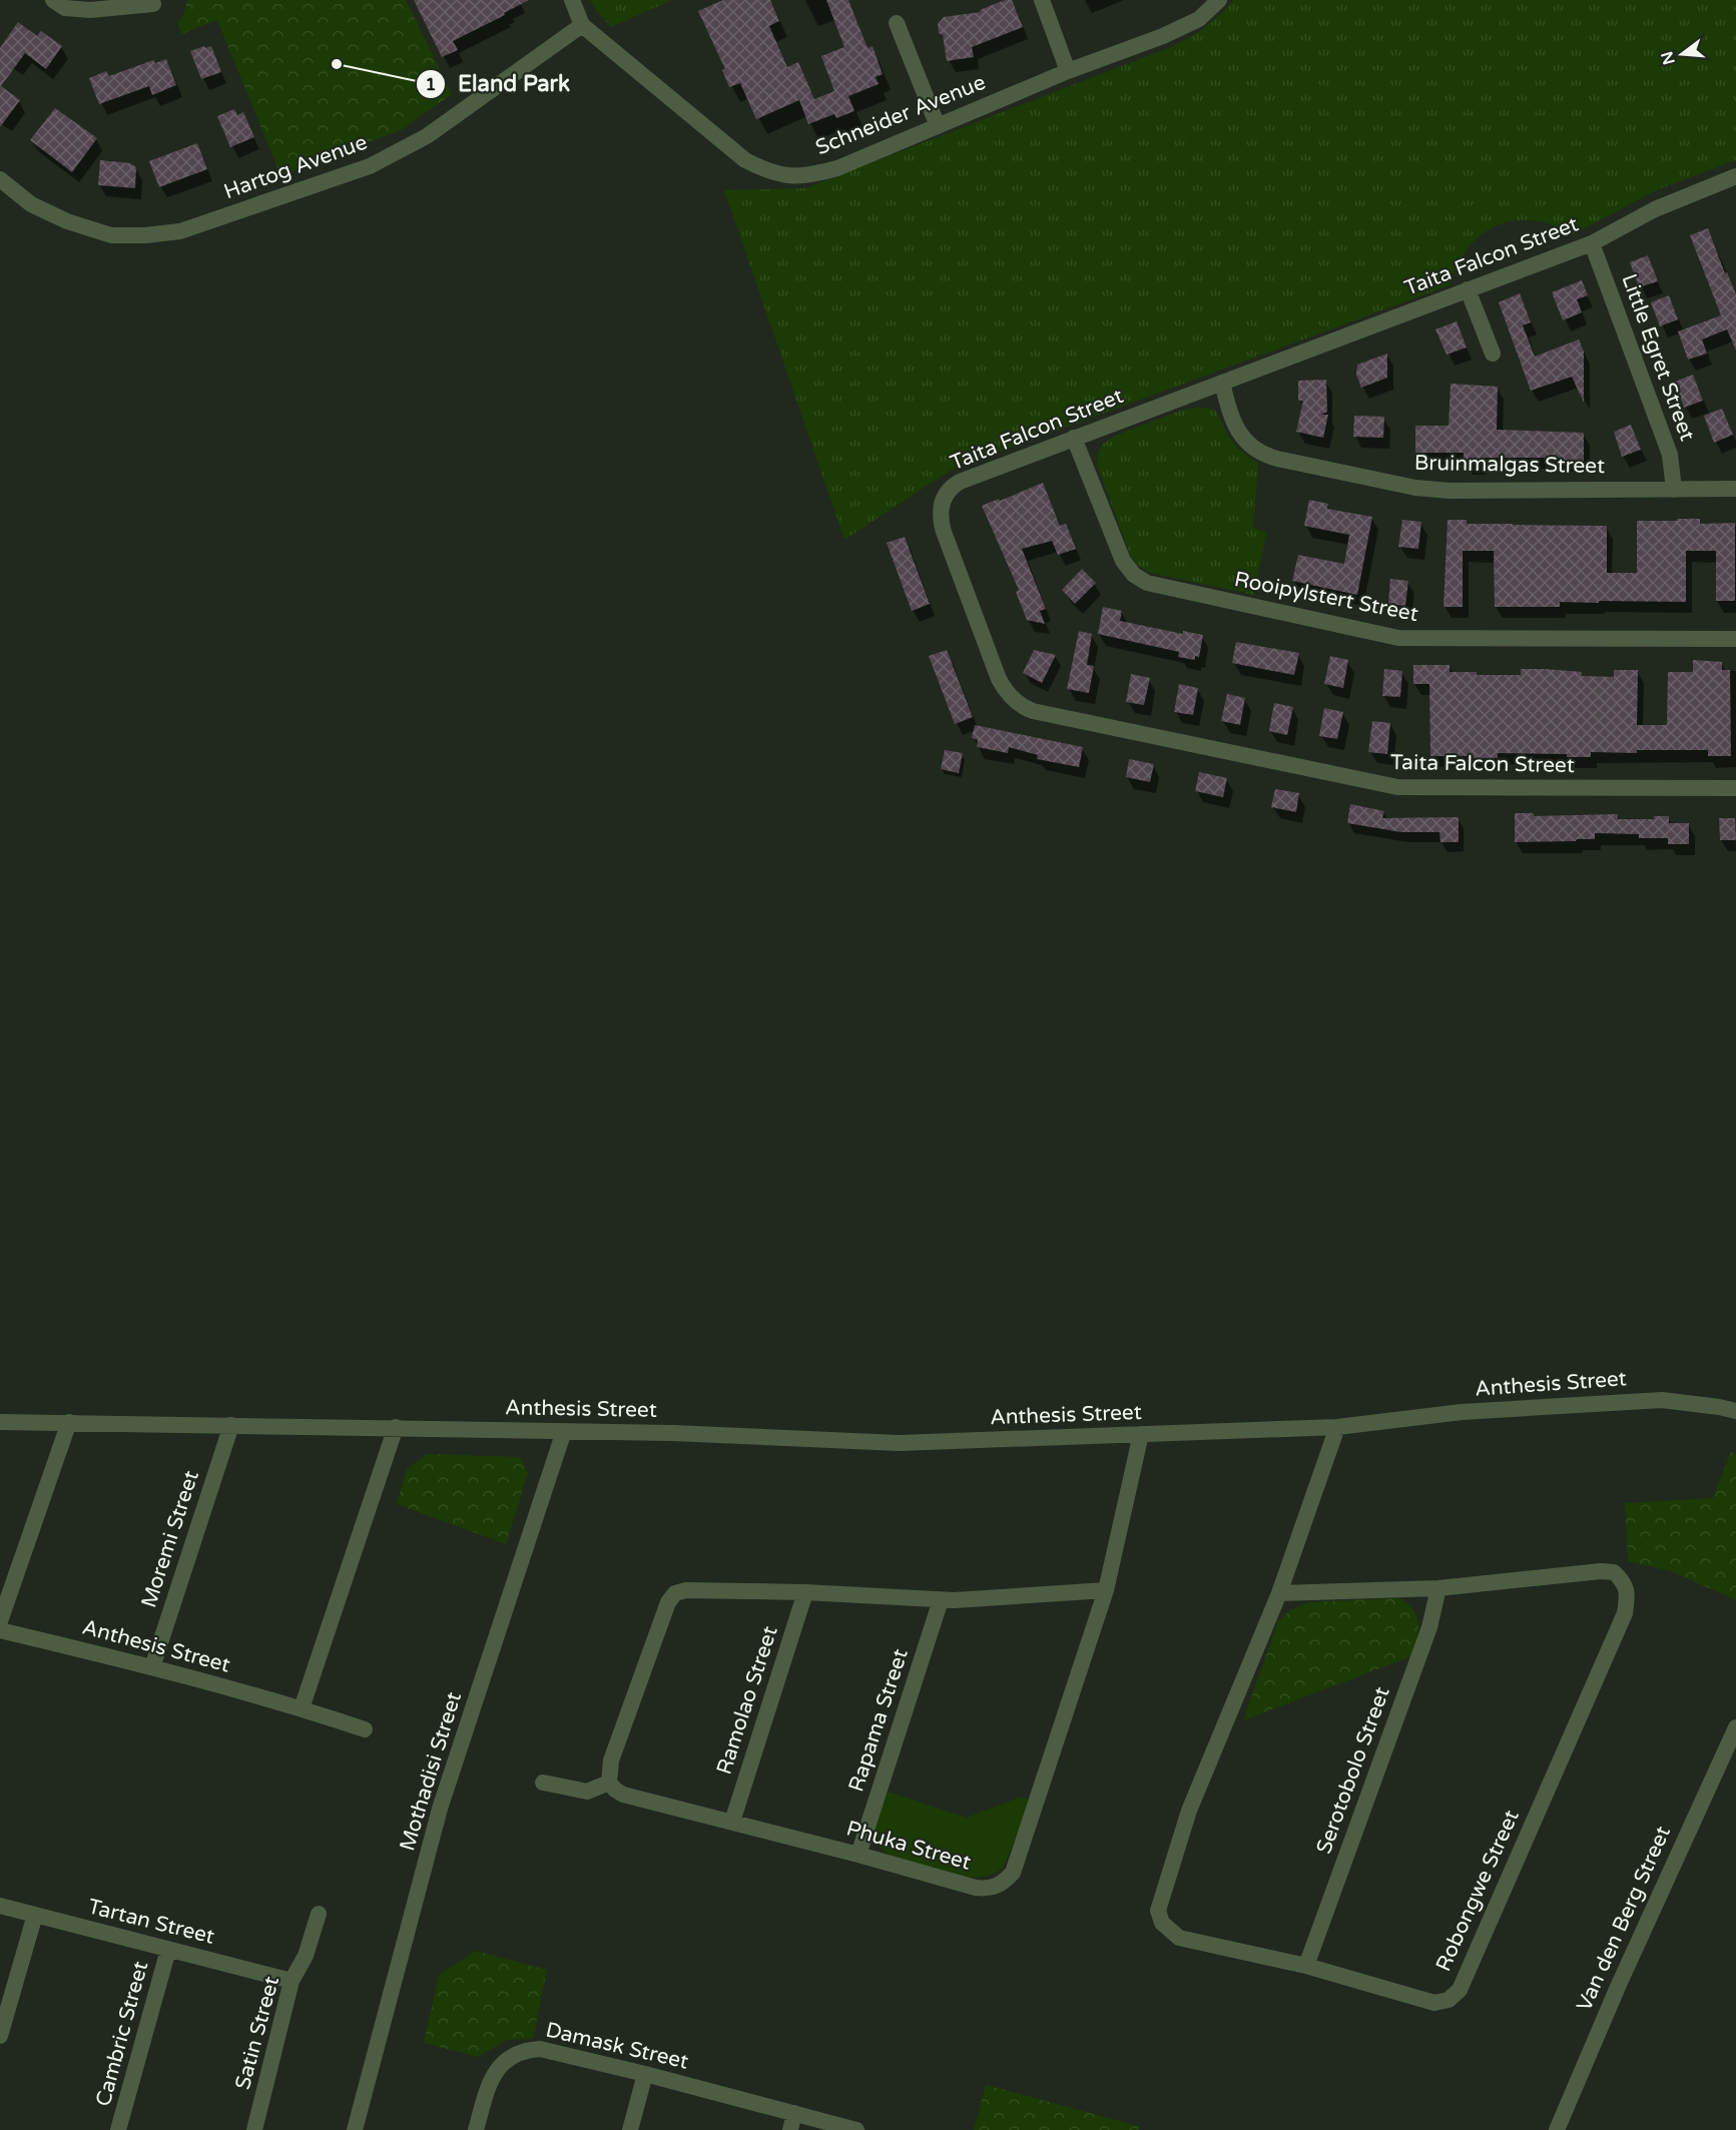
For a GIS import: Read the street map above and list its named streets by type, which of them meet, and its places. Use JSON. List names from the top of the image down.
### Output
{
  "streets": {
    "street": [
      "Schneider Avenue",
      "Hartog Avenue",
      "Taita Falcon Street",
      "Little Egret Street",
      "Bruinmalgas Street",
      "Rooipylstert Street",
      "Anthesis Street",
      "Moremi Street",
      "Ramolao Street",
      "Rapama Street",
      "Serotobolo Street",
      "Mothadisi Street",
      "Phuka Street",
      "Robongwe Street",
      "Van den Berg Street",
      "Tartan Street",
      "Satin Street",
      "Cambric Street",
      "Damask Street"
    ]
  },
  "crossings": [
    ["Schneider Avenue", "Hartog Avenue"],
    ["Taita Falcon Street", "Little Egret Street"],
    ["Taita Falcon Street", "Bruinmalgas Street"],
    ["Taita Falcon Street", "Rooipylstert Street"],
    ["Little Egret Street", "Bruinmalgas Street"],
    ["Anthesis Street", "Moremi Street"],
    ["Anthesis Street", "Mothadisi Street"],
    ["Anthesis Street", "Phuka Street"],
    ["Anthesis Street", "Robongwe Street"],
    ["Ramolao Street", "Phuka Street"],
    ["Rapama Street", "Phuka Street"],
    ["Serotobolo Street", "Robongwe Street"],
    ["Tartan Street", "Satin Street"],
    ["Tartan Street", "Cambric Street"]
  ],
  "places": ["Eland Park"],
  "north": "left"
}
